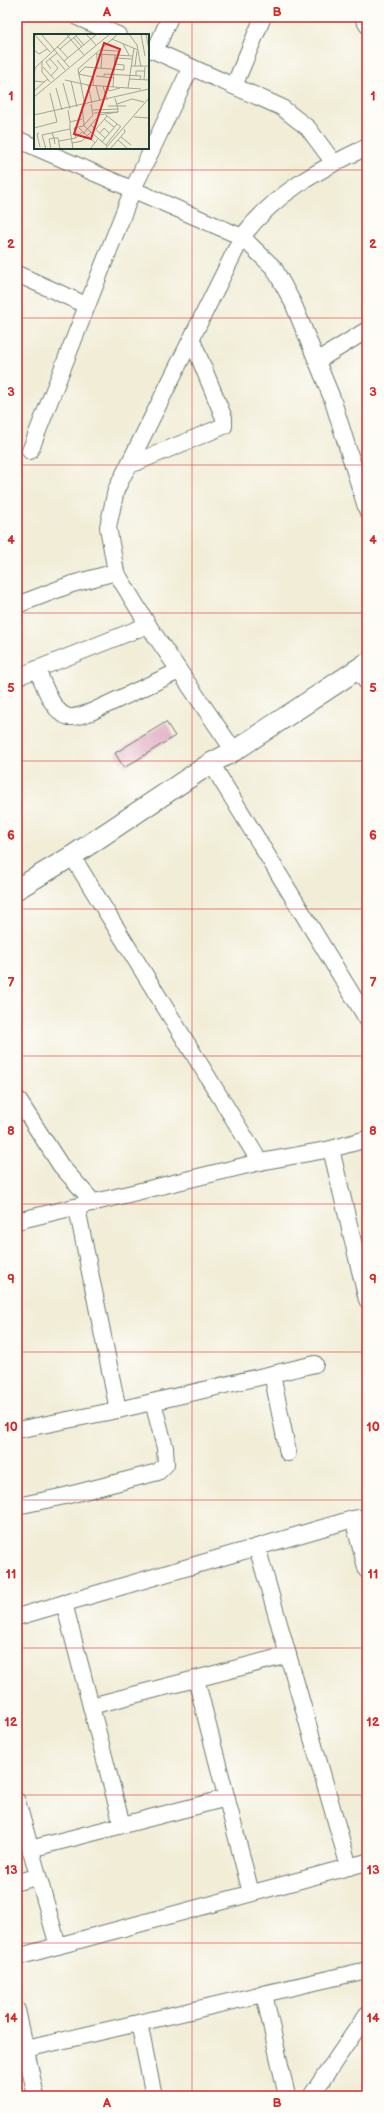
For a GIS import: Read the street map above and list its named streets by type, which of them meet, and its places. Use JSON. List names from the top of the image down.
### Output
{
  "grid": {
    "columns": ["A", "B"],
    "rows": [
      "1",
      "2",
      "3",
      "4",
      "5",
      "6",
      "7",
      "8",
      "9",
      "10",
      "11",
      "12",
      "13",
      "14"
    ]
  }
}
